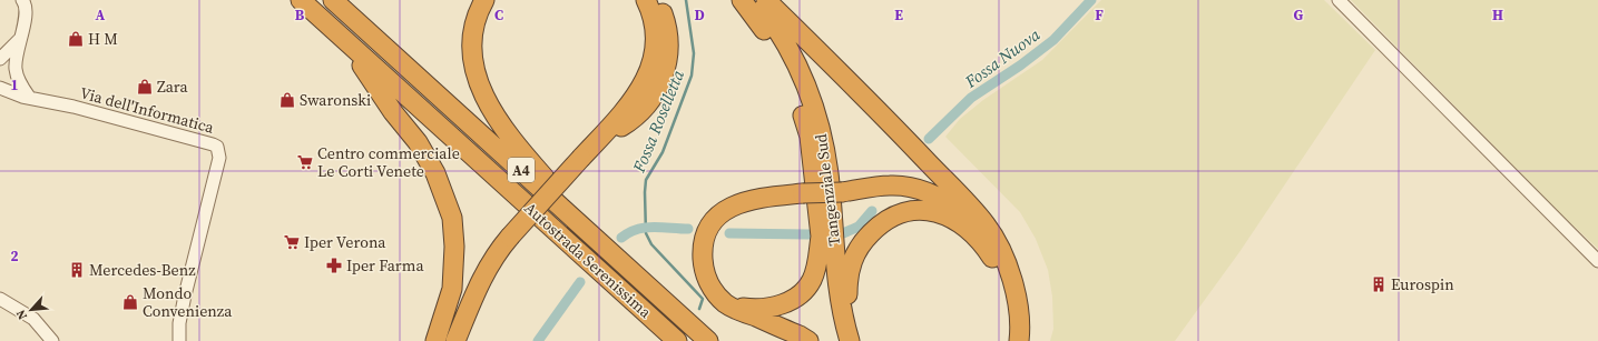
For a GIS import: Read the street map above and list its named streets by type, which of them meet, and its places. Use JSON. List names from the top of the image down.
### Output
{
  "streets": {
    "highway": ["A4", "Tangenziale Sud", "Autostrada Serenissima"],
    "street": ["Via dell'Informatica"]
  },
  "crossings": [
    ["A4", "Autostrada Serenissima"]
  ],
  "water": ["Fossa Nuova", "Fossa Roselletta"],
  "places": {
    "shop": [
      "H M",
      "Zara",
      "Swaronski",
      "Mondo Convenienza"
    ],
    "supermarket": ["Centro commerciale Le Corti Venete", "Iper Verona"],
    "pharmacy": ["Iper Farma"],
    "building": ["Mercedes-Benz", "Eurospin"]
  },
  "north": "bottom left",
  "grid": {
    "columns": [
      "A",
      "B",
      "C",
      "D",
      "E",
      "F",
      "G",
      "H"
    ],
    "rows": ["1", "2"]
  }
}
